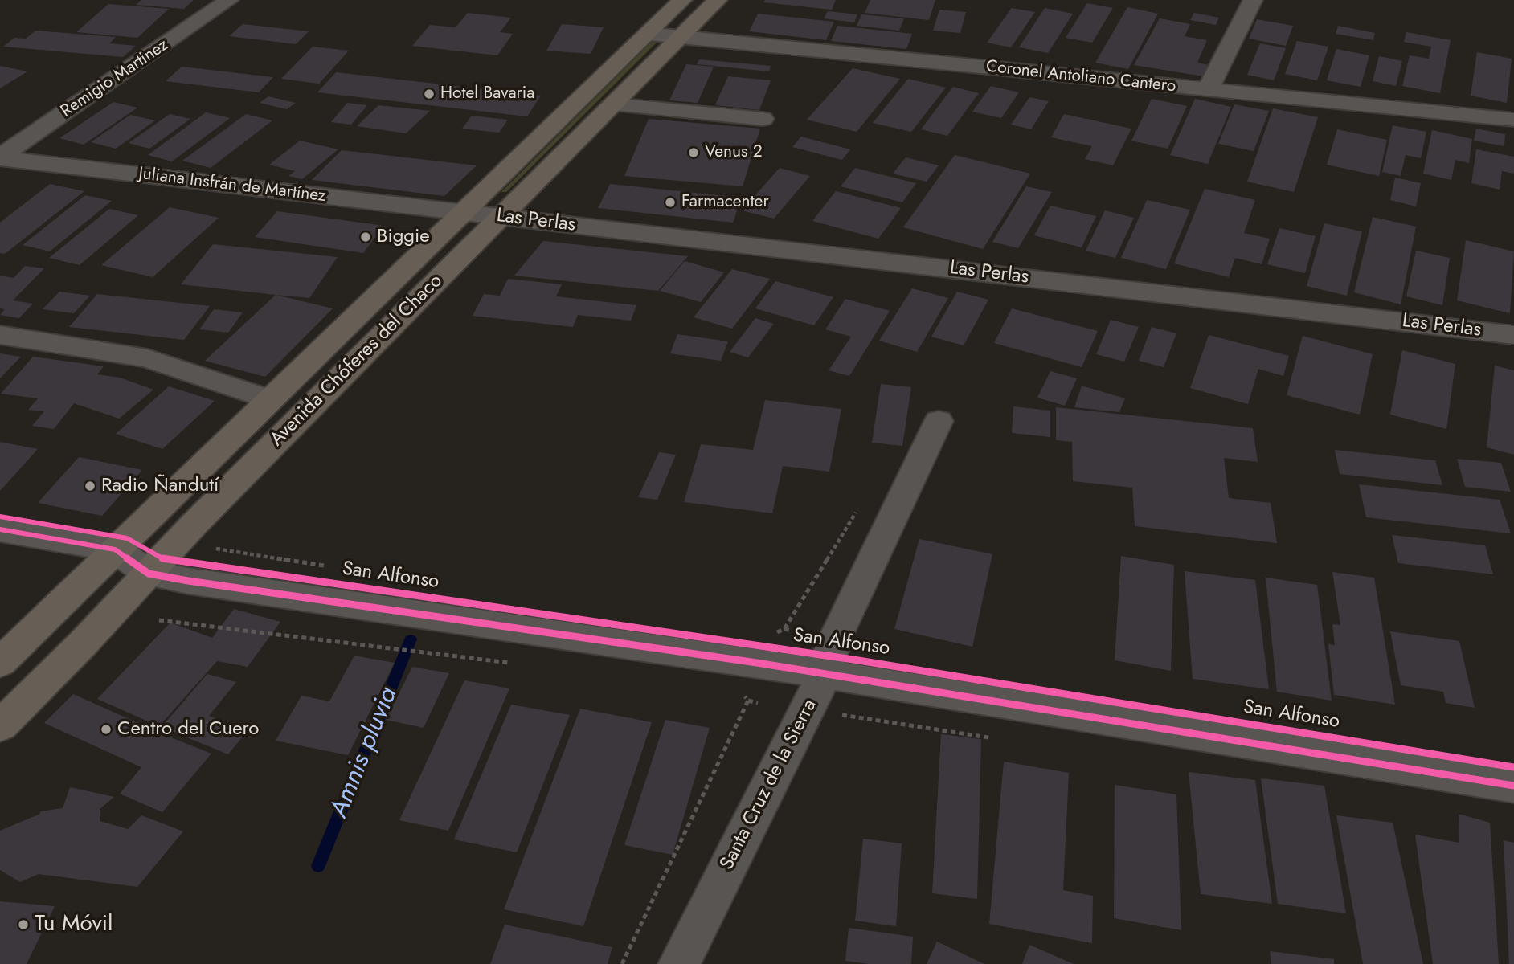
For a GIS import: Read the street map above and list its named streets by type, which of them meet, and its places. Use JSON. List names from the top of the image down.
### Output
{
  "streets": {
    "main road": ["Avenida Chóferes del Chaco"],
    "street": [
      "Coronel Antoliano Cantero",
      "Remigio Martinez",
      "Juliana Insfrán de Martínez",
      "Las Perlas",
      "San Alfonso",
      "Santa Cruz de la Sierra"
    ]
  },
  "crossings": [
    ["Coronel Antoliano Cantero", "Avenida Chóferes del Chaco"],
    ["Remigio Martinez", "Juliana Insfrán de Martínez"],
    ["Juliana Insfrán de Martínez", "Las Perlas"],
    ["Juliana Insfrán de Martínez", "Avenida Chóferes del Chaco"],
    ["Las Perlas", "Avenida Chóferes del Chaco"],
    ["Avenida Chóferes del Chaco", "San Alfonso"],
    ["San Alfonso", "Santa Cruz de la Sierra"]
  ],
  "water": ["Amnis pluvia"],
  "places": [
    "Hotel Bavaria",
    "Venus 2",
    "Farmacenter",
    "Biggie",
    "Radio Ñandutí",
    "Centro del Cuero",
    "Tu Móvil"
  ]
}
